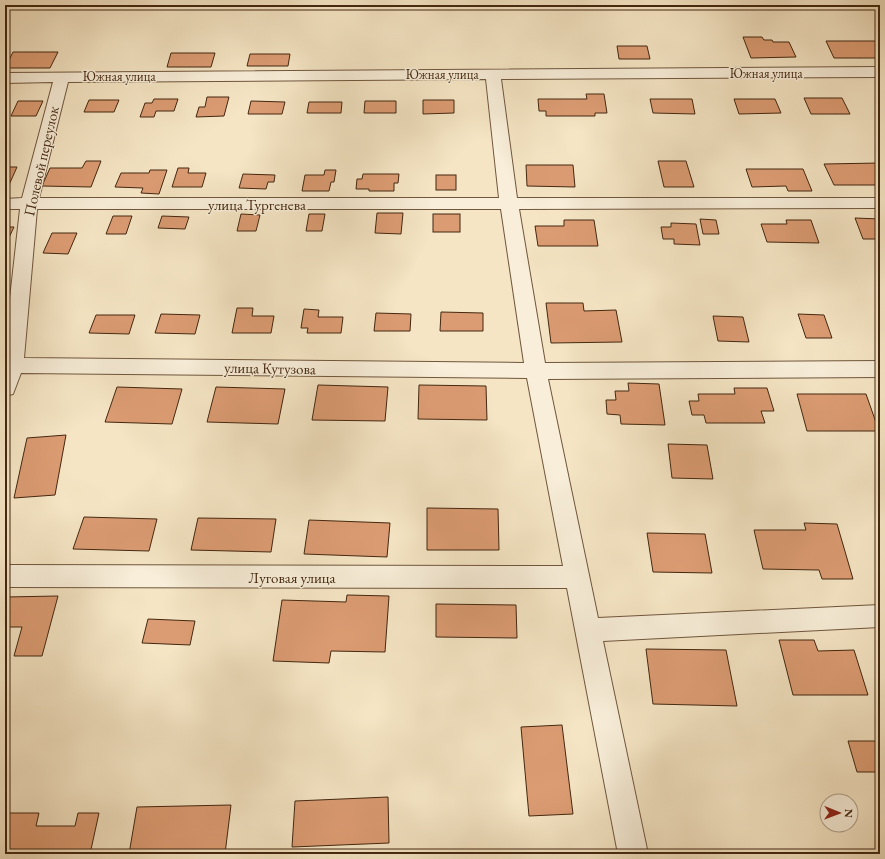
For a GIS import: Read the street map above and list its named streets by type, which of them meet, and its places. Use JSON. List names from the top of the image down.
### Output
{
  "streets": {
    "street": [
      "Южная улица",
      "Полевой переулок",
      "улица Тургенева",
      "улица Кутузова",
      "Луговая улица"
    ]
  },
  "crossings": [
    ["Южная улица", "Полевой переулок"],
    ["Полевой переулок", "улица Тургенева"],
    ["Полевой переулок", "улица Кутузова"]
  ],
  "north": "right"
}
